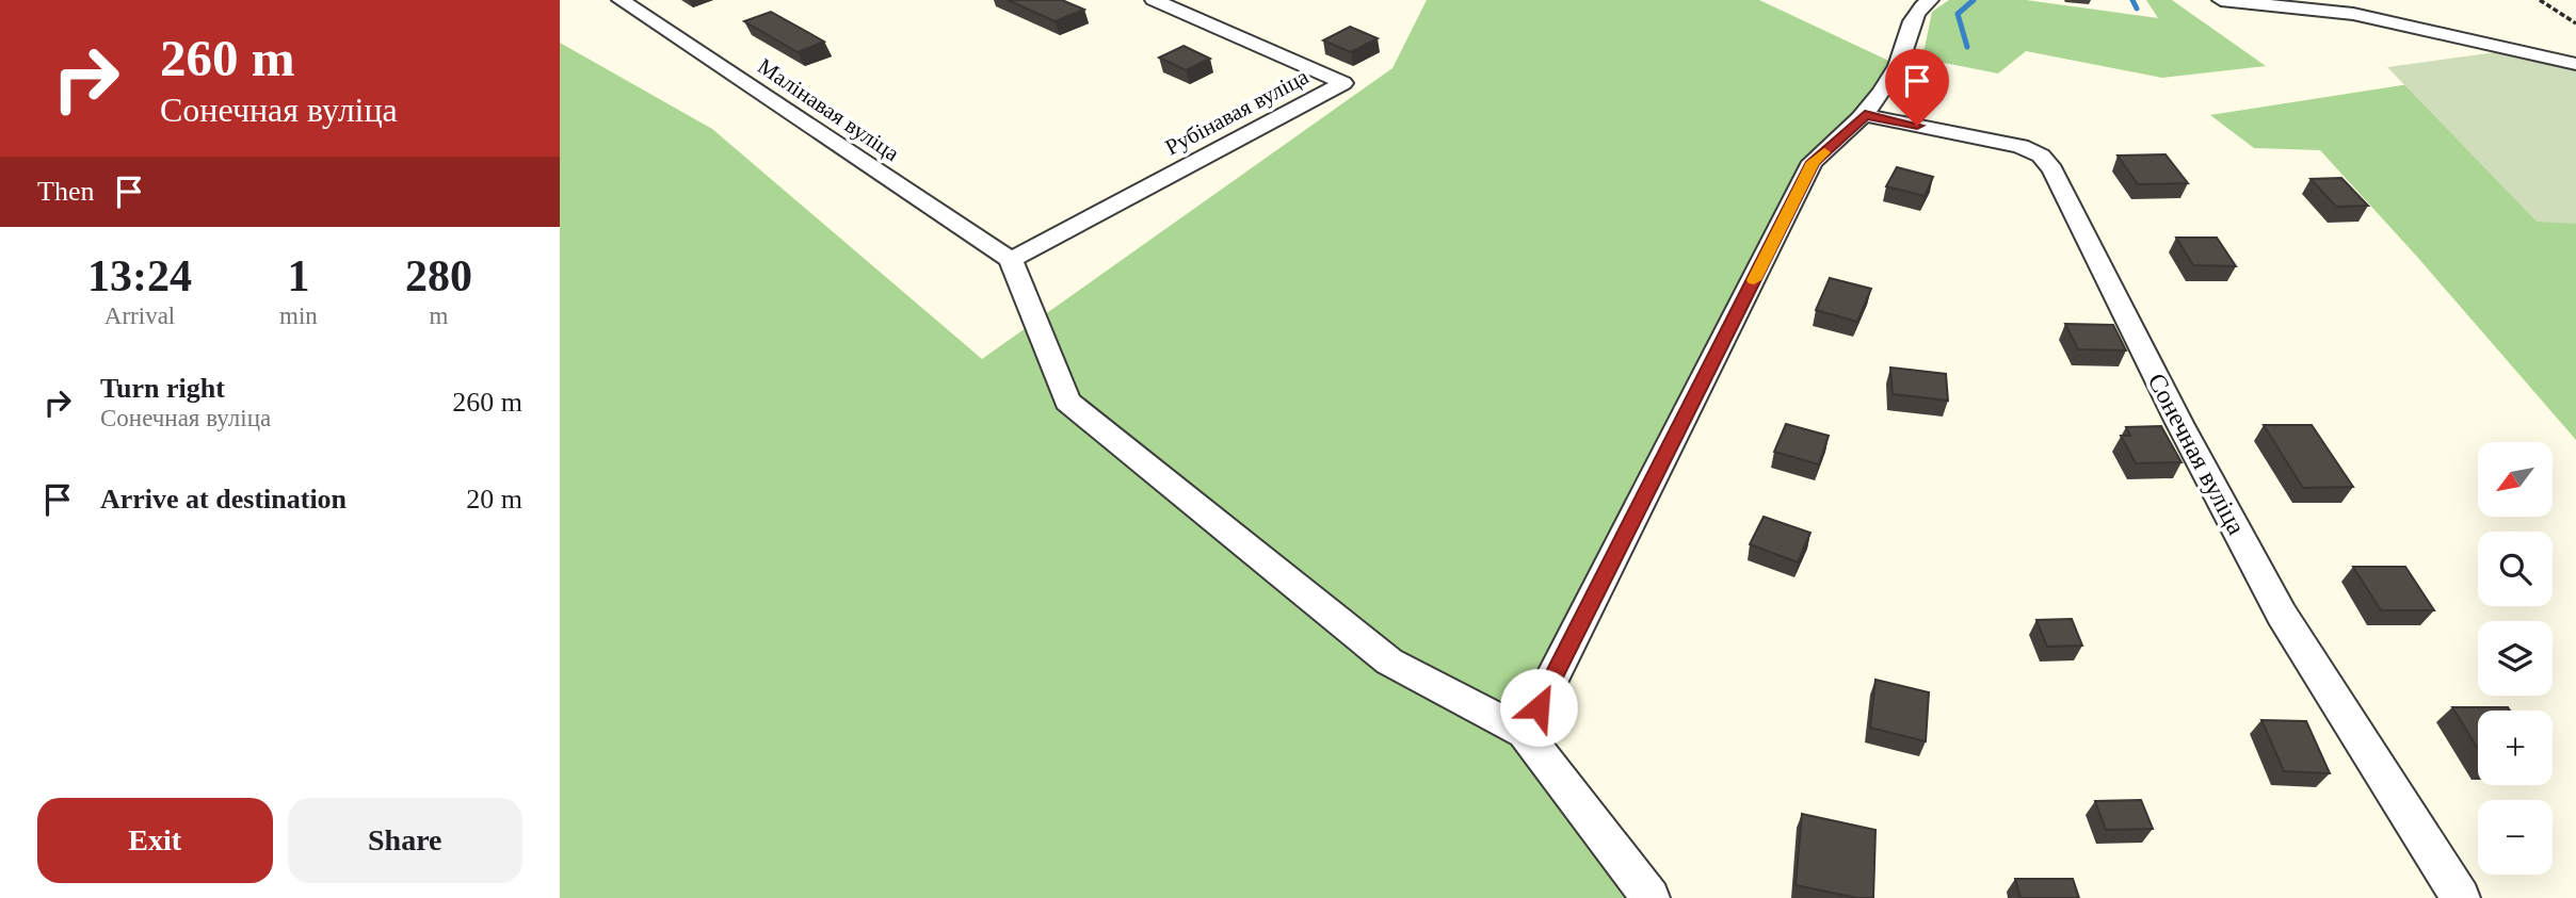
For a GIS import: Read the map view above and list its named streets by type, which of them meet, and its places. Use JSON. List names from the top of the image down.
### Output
{
  "streets": {
    "street": ["Малінавая вуліца", "Рубінавая вуліца", "Сонечная вуліца"]
  },
  "crossings": [
    ["Малінавая вуліца", "Рубінавая вуліца"]
  ],
  "north": "bottom left",
  "page": {
    "turn": ["260 m", "Сонечная вуліца"],
    "then": "Then",
    "eta": [
      "13:24",
      "Arrival",
      "1",
      "min",
      "280",
      "m"
    ],
    "list": [
      {
        "name": "Turn right",
        "note": "Сонечная вуліца",
        "value": "260 m"
      },
      {
        "name": "Arrive at destination",
        "value": "20 m"
      }
    ],
    "map_buttons": ["+", "−"],
    "buttons": ["Exit", "Share"]
  }
}
